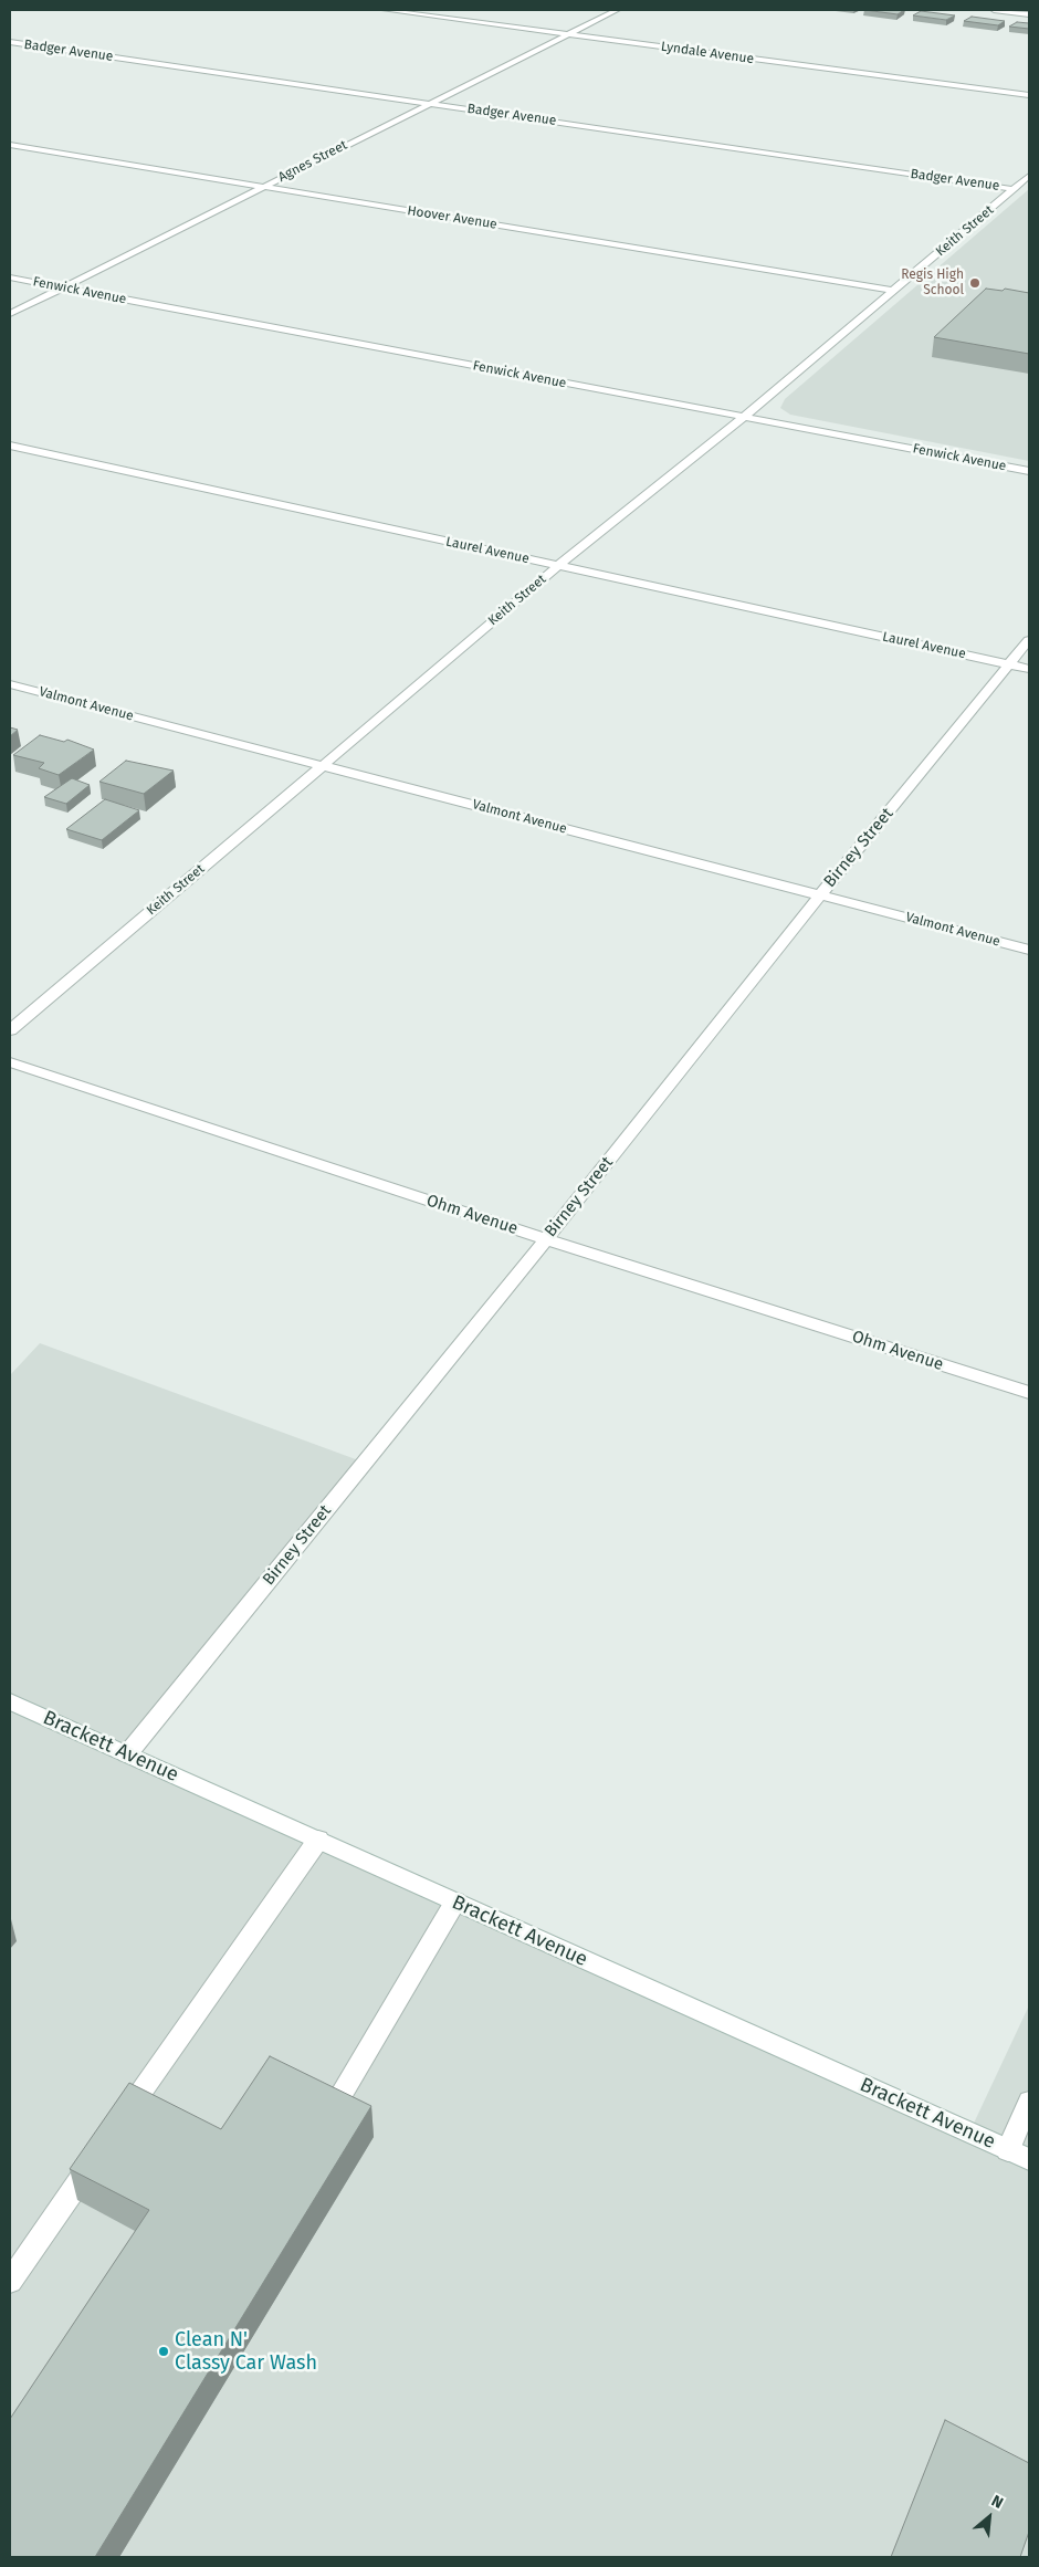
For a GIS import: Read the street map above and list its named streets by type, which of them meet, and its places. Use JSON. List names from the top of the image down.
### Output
{
  "streets": {
    "street": [
      "Badger Avenue",
      "Lyndale Avenue",
      "Agnes Street",
      "Hoover Avenue",
      "Keith Street",
      "Fenwick Avenue",
      "Laurel Avenue",
      "Valmont Avenue",
      "Birney Street",
      "Ohm Avenue",
      "Brackett Avenue"
    ]
  },
  "crossings": [
    ["Badger Avenue", "Agnes Street"],
    ["Badger Avenue", "Keith Street"],
    ["Lyndale Avenue", "Agnes Street"],
    ["Agnes Street", "Hoover Avenue"],
    ["Agnes Street", "Fenwick Avenue"],
    ["Hoover Avenue", "Keith Street"],
    ["Keith Street", "Fenwick Avenue"],
    ["Keith Street", "Laurel Avenue"],
    ["Keith Street", "Valmont Avenue"],
    ["Laurel Avenue", "Birney Street"],
    ["Valmont Avenue", "Birney Street"],
    ["Birney Street", "Ohm Avenue"],
    ["Birney Street", "Brackett Avenue"]
  ],
  "places": ["Regis High School", "Clean N' Classy Car Wash"],
  "north": "top right"
}
